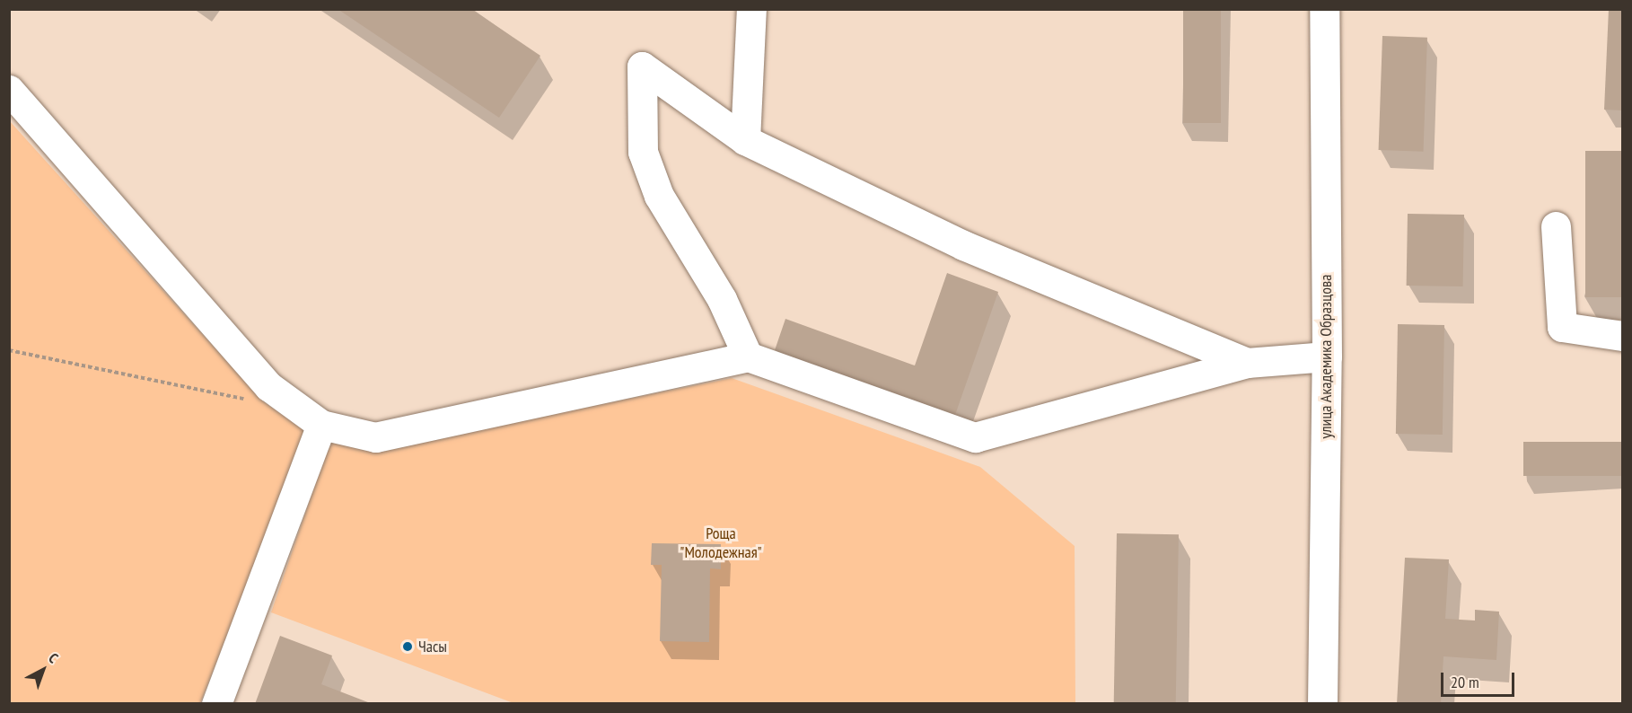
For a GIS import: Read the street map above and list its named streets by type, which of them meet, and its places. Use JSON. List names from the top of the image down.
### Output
{
  "streets": {
    "street": ["улица Академика Образцова"]
  },
  "parks": ["Роща \"Молодежная\""],
  "places": ["Часы"],
  "scale_bar": "20 m",
  "north": "top right"
}
